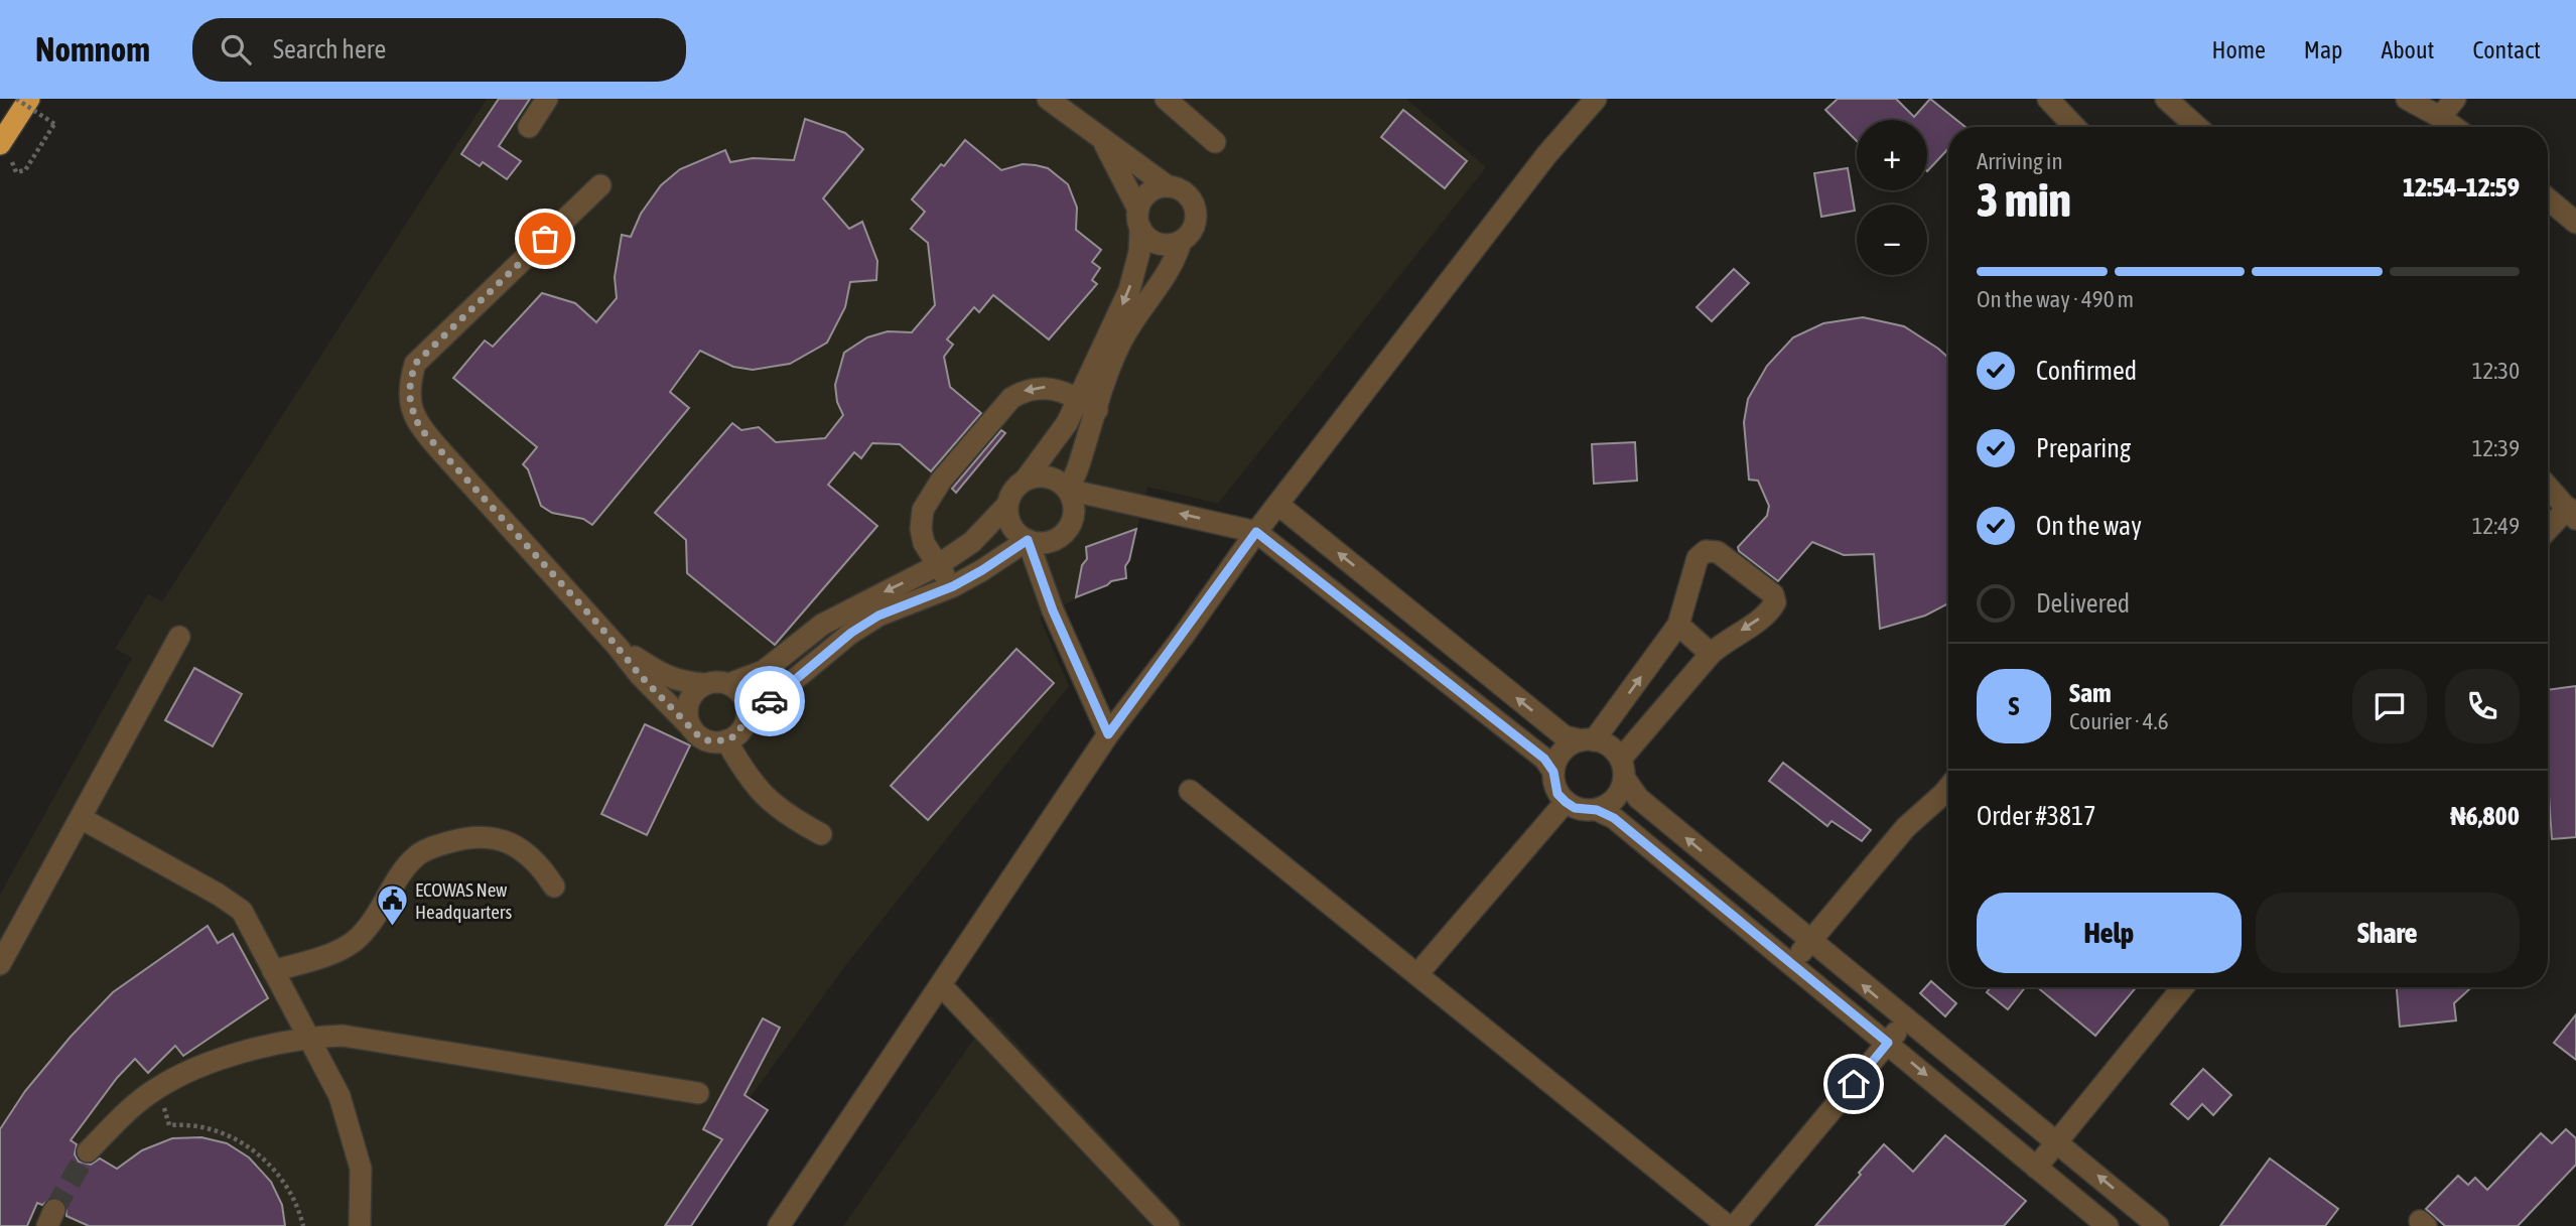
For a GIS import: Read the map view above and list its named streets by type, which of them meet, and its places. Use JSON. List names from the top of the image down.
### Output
{
  "places": {
    "public building": ["ECOWAS New Headquarters"]
  },
  "page": {
    "header": "Nomnom",
    "search": "Search here",
    "nav": [
      "Home",
      "Map",
      "About",
      "Contact"
    ],
    "map_buttons": ["+", "−"],
    "heading": ["3 min", "Arriving in", "12:54–12:59"],
    "panel": [
      "Sam",
      "Courier · 4.6",
      "Order #3817",
      "₦6,800"
    ],
    "bar": "On the way · 490 m",
    "list": [
      ["Confirmed", "12:30"],
      ["Preparing", "12:39"],
      ["On the way", "12:49"],
      "Delivered"
    ],
    "round": "S",
    "buttons": ["Help", "Share"]
  }
}
